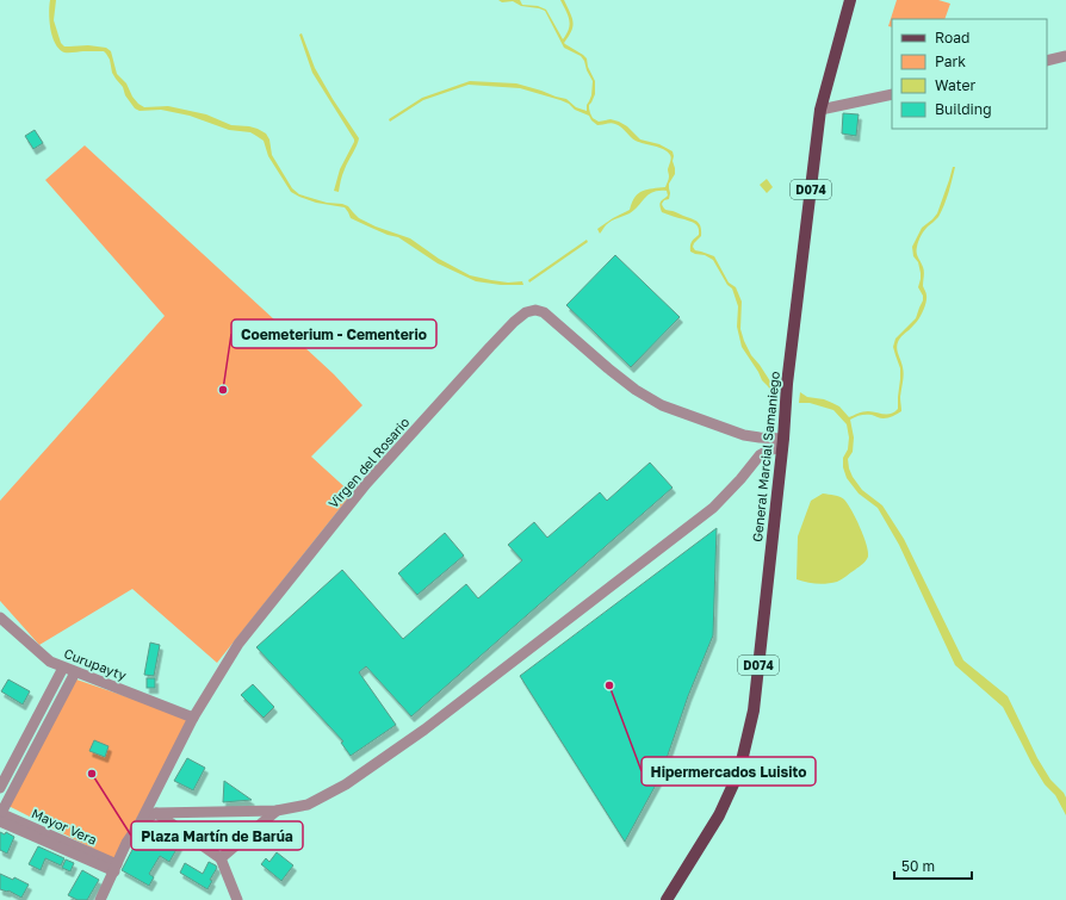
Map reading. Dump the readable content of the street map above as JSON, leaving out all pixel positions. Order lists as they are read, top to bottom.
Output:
{
  "streets": {
    "main road": ["D074", "General Marcial Samaniego"],
    "street": ["Virgen del Rosario", "Curupayty", "Mayor Vera"]
  },
  "crossings": [
    ["General Marcial Samaniego", "Virgen del Rosario"],
    ["Virgen del Rosario", "Curupayty"],
    ["Virgen del Rosario", "Mayor Vera"]
  ],
  "places": ["Coemeterium - Cementerio", "Hipermercados Luisito", "Plaza Martín de Barúa"],
  "legend": [
    "Road",
    "Park",
    "Water",
    "Building"
  ],
  "scale_bar": "50 m"
}
